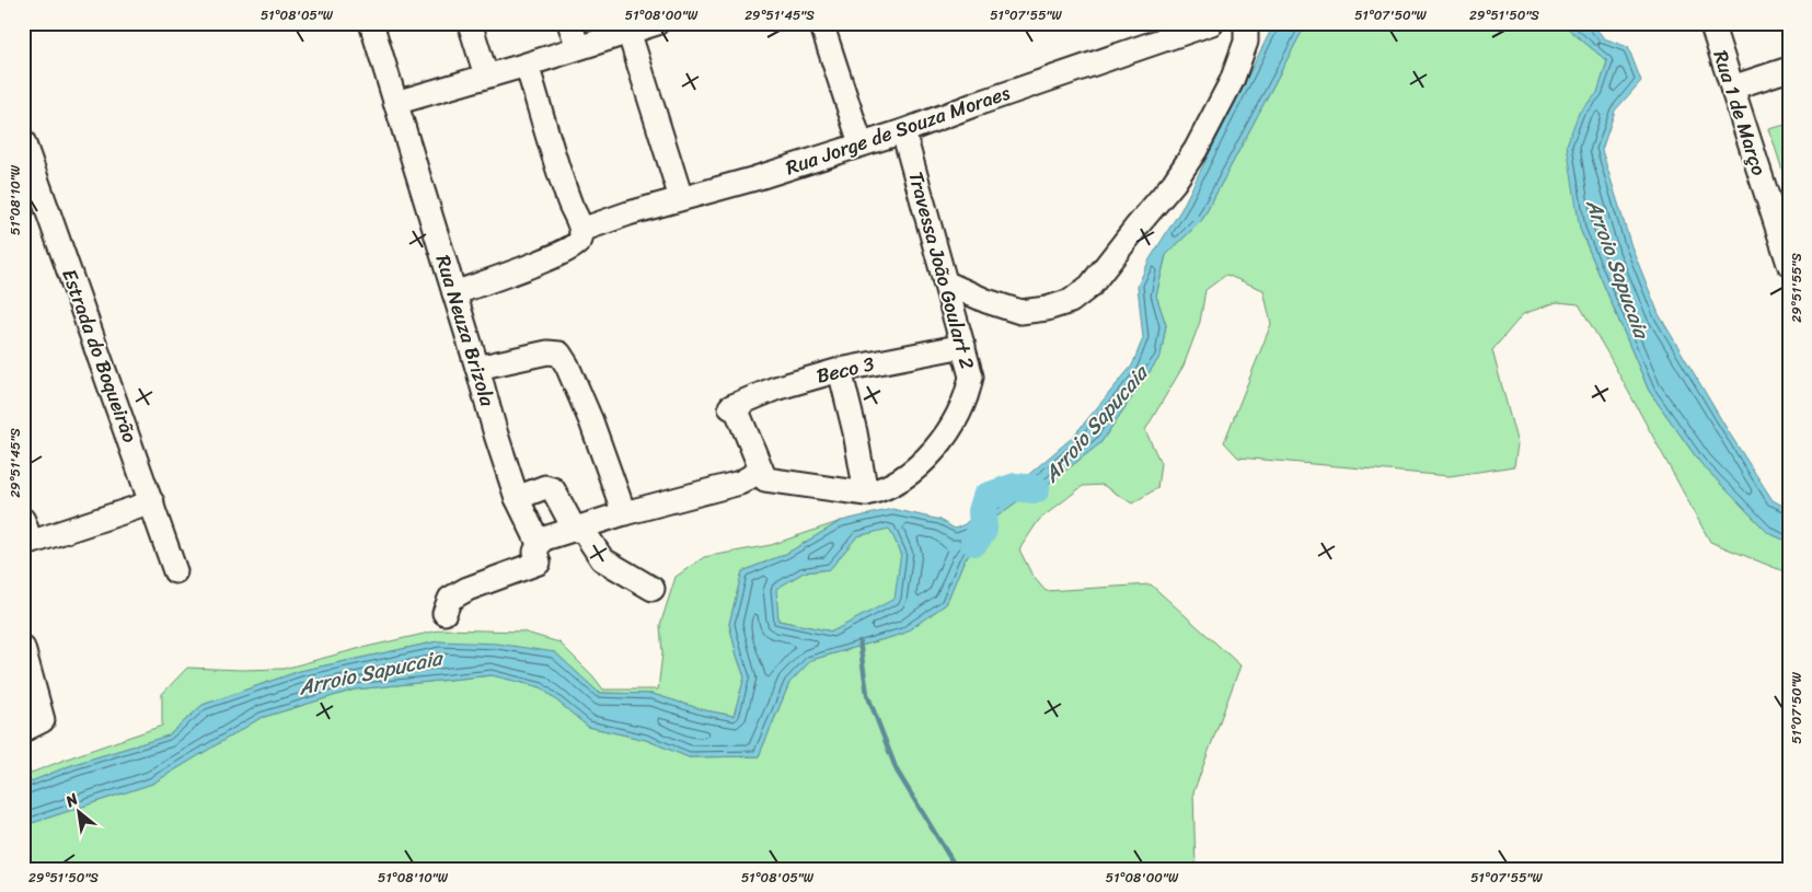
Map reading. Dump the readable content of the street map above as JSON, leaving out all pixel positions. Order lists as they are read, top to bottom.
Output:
{
  "streets": {
    "street": [
      "Rua 1 de Março",
      "Rua Jorge de Souza Moraes",
      "Travessa João Goulart 2",
      "Rua Neuza Brizola",
      "Estrada do Boqueirão",
      "Beco 3"
    ]
  },
  "crossings": [
    ["Rua Jorge de Souza Moraes", "Travessa João Goulart 2"],
    ["Travessa João Goulart 2", "Beco 3"]
  ],
  "water": ["Arroio Sapucaia"],
  "north": "top left",
  "coordinates": [
    "51°08'05\"W",
    "51°08'00\"W",
    "29°51'45\"S",
    "51°07'55\"W",
    "51°07'50\"W",
    "29°51'50\"S",
    "51°08'10\"W",
    "29°51'55\"S"
  ]
}
